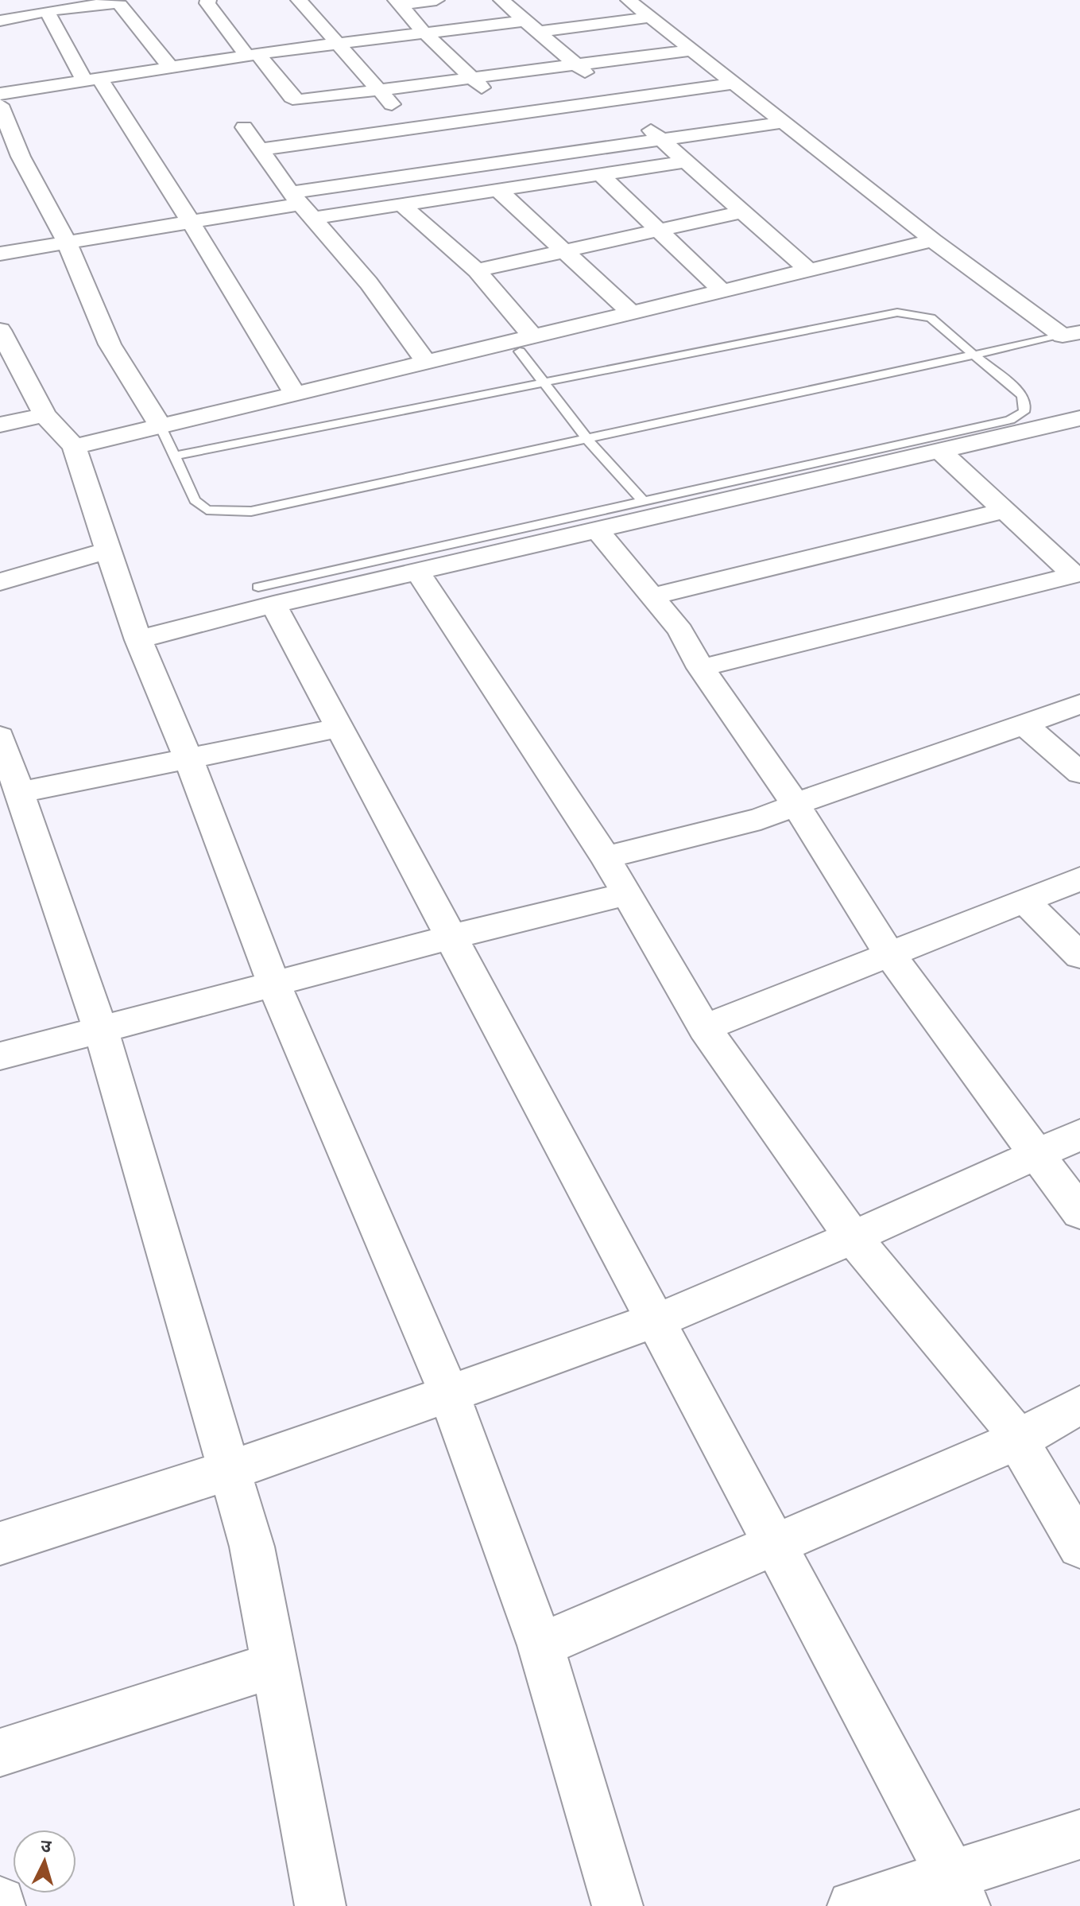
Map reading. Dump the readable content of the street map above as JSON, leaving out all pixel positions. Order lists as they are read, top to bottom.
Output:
{
  "north": "top"
}
